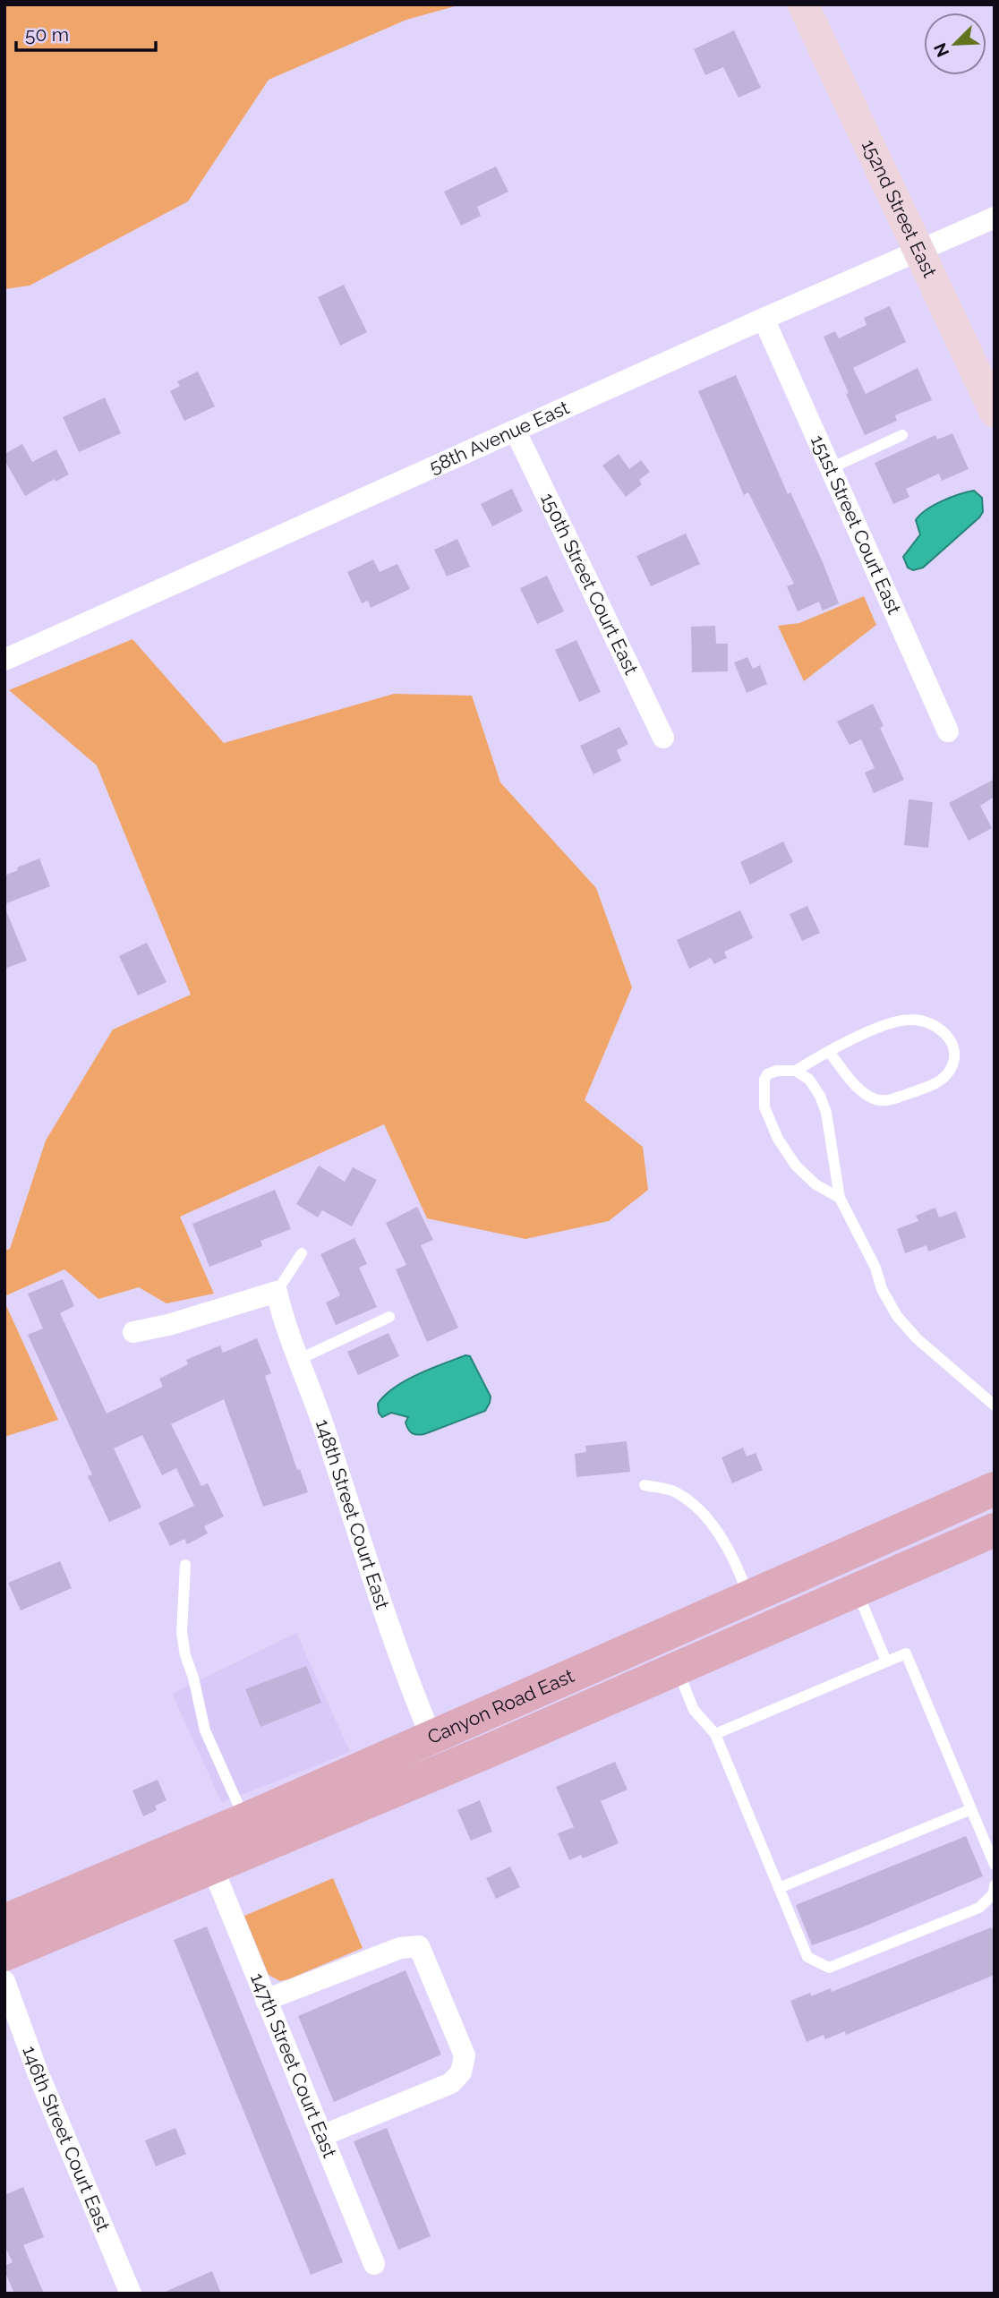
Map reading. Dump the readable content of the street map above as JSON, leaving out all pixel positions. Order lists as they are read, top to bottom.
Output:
{
  "streets": {
    "main road": ["Canyon Road East"],
    "street": [
      "152nd Street East",
      "58th Avenue East",
      "151st Street Court East",
      "150th Street Court East",
      "148th Street Court East",
      "147th Street Court East",
      "146th Street Court East"
    ]
  },
  "crossings": [
    ["152nd Street East", "58th Avenue East"],
    ["58th Avenue East", "151st Street Court East"],
    ["58th Avenue East", "150th Street Court East"],
    ["148th Street Court East", "Canyon Road East"],
    ["Canyon Road East", "147th Street Court East"]
  ],
  "scale_bar": "50 m",
  "north": "bottom left"
}
